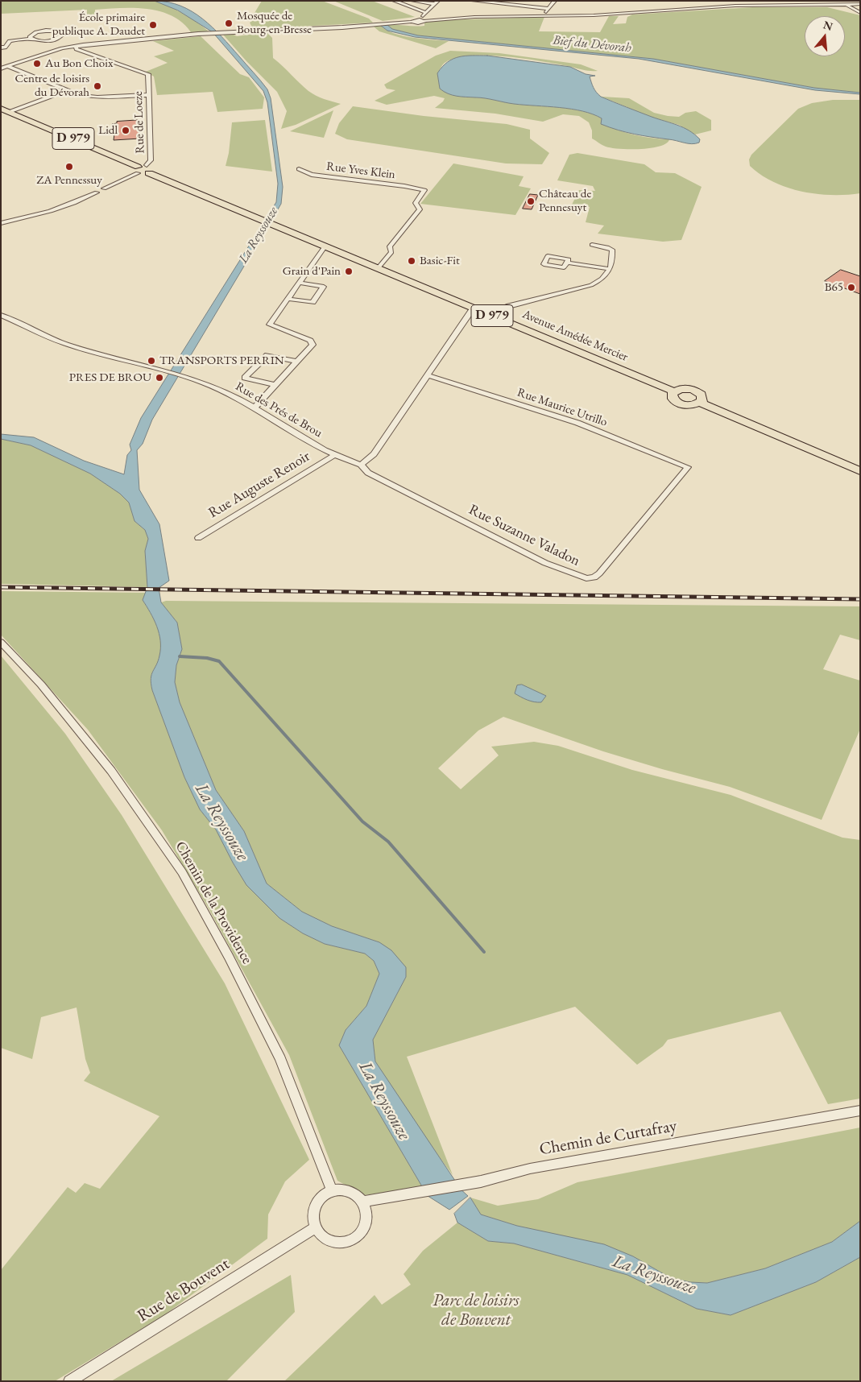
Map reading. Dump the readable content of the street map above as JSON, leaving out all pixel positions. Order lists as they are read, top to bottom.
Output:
{
  "streets": {
    "main road": ["D 979", "Avenue Amédée Mercier"],
    "street": [
      "Rue de Loeze",
      "Rue Yves Klein",
      "Rue Maurice Utrillo",
      "Rue des Prés de Brou",
      "Rue Auguste Renoir",
      "Rue Suzanne Valadon",
      "Chemin de la Providence",
      "Chemin de Curtafray",
      "Rue de Bouvent"
    ]
  },
  "crossings": [
    ["Rue Yves Klein", "Avenue Amédée Mercier"],
    ["Rue Maurice Utrillo", "Rue Suzanne Valadon"],
    ["Rue des Prés de Brou", "Rue Auguste Renoir"],
    ["Rue des Prés de Brou", "Rue Suzanne Valadon"],
    ["Chemin de la Providence", "Chemin de Curtafray"],
    ["Chemin de la Providence", "Rue de Bouvent"],
    ["Chemin de Curtafray", "Rue de Bouvent"]
  ],
  "water": ["Bief du Dévorah", "La Reyssouze"],
  "parks": ["Parc de loisirs de Bouvent"],
  "places": [
    "Mosquée de Bourg-en-Bresse",
    "École primaire publique A. Daudet",
    "Au Bon Choix",
    "Centre de loisirs du Dévorah",
    "Lidl",
    "ZA Pennessuy",
    "Château de Pennesuyt",
    "Basic-Fit",
    "Grain d'Pain",
    "B65",
    "TRANSPORTS PERRIN",
    "PRES DE BROU"
  ],
  "north": "top"
}
